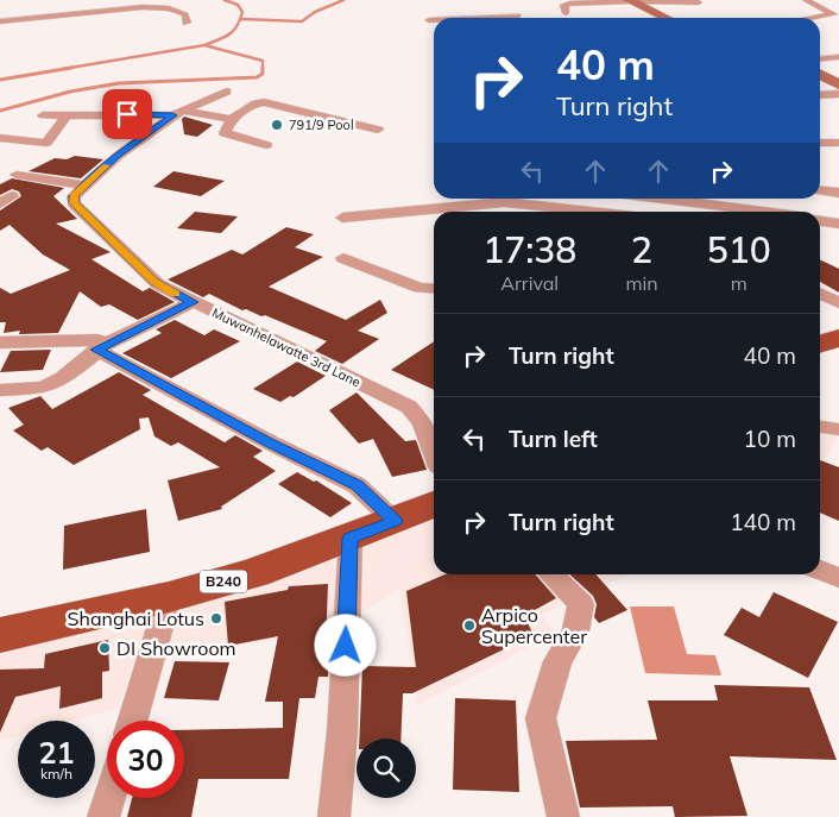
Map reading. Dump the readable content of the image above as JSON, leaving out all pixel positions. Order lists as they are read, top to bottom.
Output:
{
  "streets": {
    "main road": ["B240"],
    "street": ["Muwanhelawatte 3rd Lane"]
  },
  "places": [
    "791/9 Pool",
    "Shanghai Lotus",
    "Arpico Supercenter",
    "DI Showroom"
  ],
  "page": {
    "turn": ["40 m", "Turn right"],
    "eta": [
      "17:38",
      "Arrival",
      "2",
      "min",
      "510",
      "m"
    ],
    "list": [
      {
        "name": "Turn right",
        "value": "40 m"
      },
      {
        "name": "Turn left",
        "value": "10 m"
      },
      {
        "name": "Turn right",
        "value": "140 m"
      }
    ],
    "speed": "21 km/h",
    "limit": "30"
  }
}
